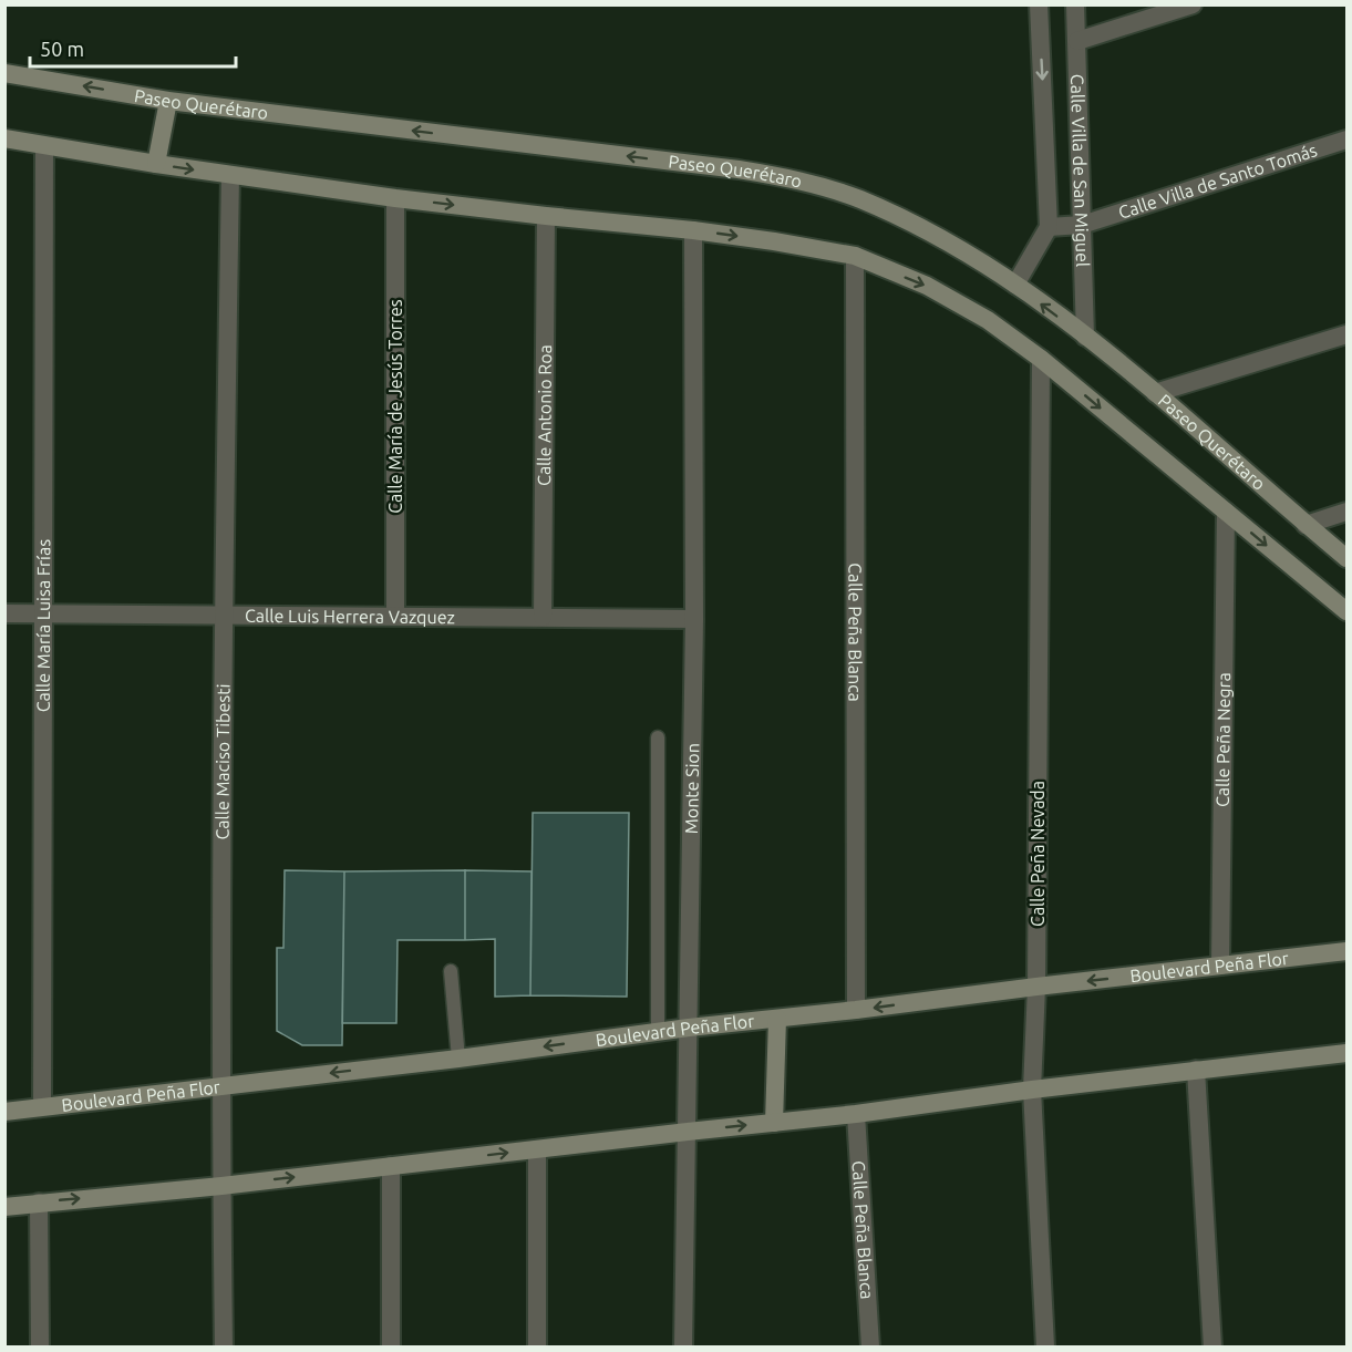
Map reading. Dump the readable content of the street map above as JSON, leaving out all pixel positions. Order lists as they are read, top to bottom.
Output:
{
  "streets": {
    "main road": ["Paseo Querétaro", "Boulevard Peña Flor"],
    "street": [
      "Calle Villa de San Miguel",
      "Calle Villa de Santo Tomás",
      "Calle María de Jesús Torres",
      "Calle Antonio Roa",
      "Calle Luis Herrera Vazquez",
      "Calle María Luisa Frías",
      "Calle Peña Blanca",
      "Calle Peña Negra",
      "Calle Maciso Tibesti",
      "Monte Sion",
      "Calle Peña Nevada"
    ]
  },
  "crossings": [
    ["Paseo Querétaro", "Calle Villa de San Miguel"],
    ["Calle Villa de San Miguel", "Calle Villa de Santo Tomás"],
    ["Calle María de Jesús Torres", "Calle Luis Herrera Vazquez"],
    ["Calle Antonio Roa", "Calle Luis Herrera Vazquez"],
    ["Calle Luis Herrera Vazquez", "Calle María Luisa Frías"],
    ["Calle Luis Herrera Vazquez", "Calle Maciso Tibesti"],
    ["Calle Luis Herrera Vazquez", "Monte Sion"],
    ["Calle María Luisa Frías", "Boulevard Peña Flor"],
    ["Calle Peña Blanca", "Boulevard Peña Flor"],
    ["Calle Peña Negra", "Boulevard Peña Flor"],
    ["Calle Maciso Tibesti", "Boulevard Peña Flor"],
    ["Monte Sion", "Boulevard Peña Flor"],
    ["Calle Peña Nevada", "Boulevard Peña Flor"]
  ],
  "scale_bar": "50 m"
}
